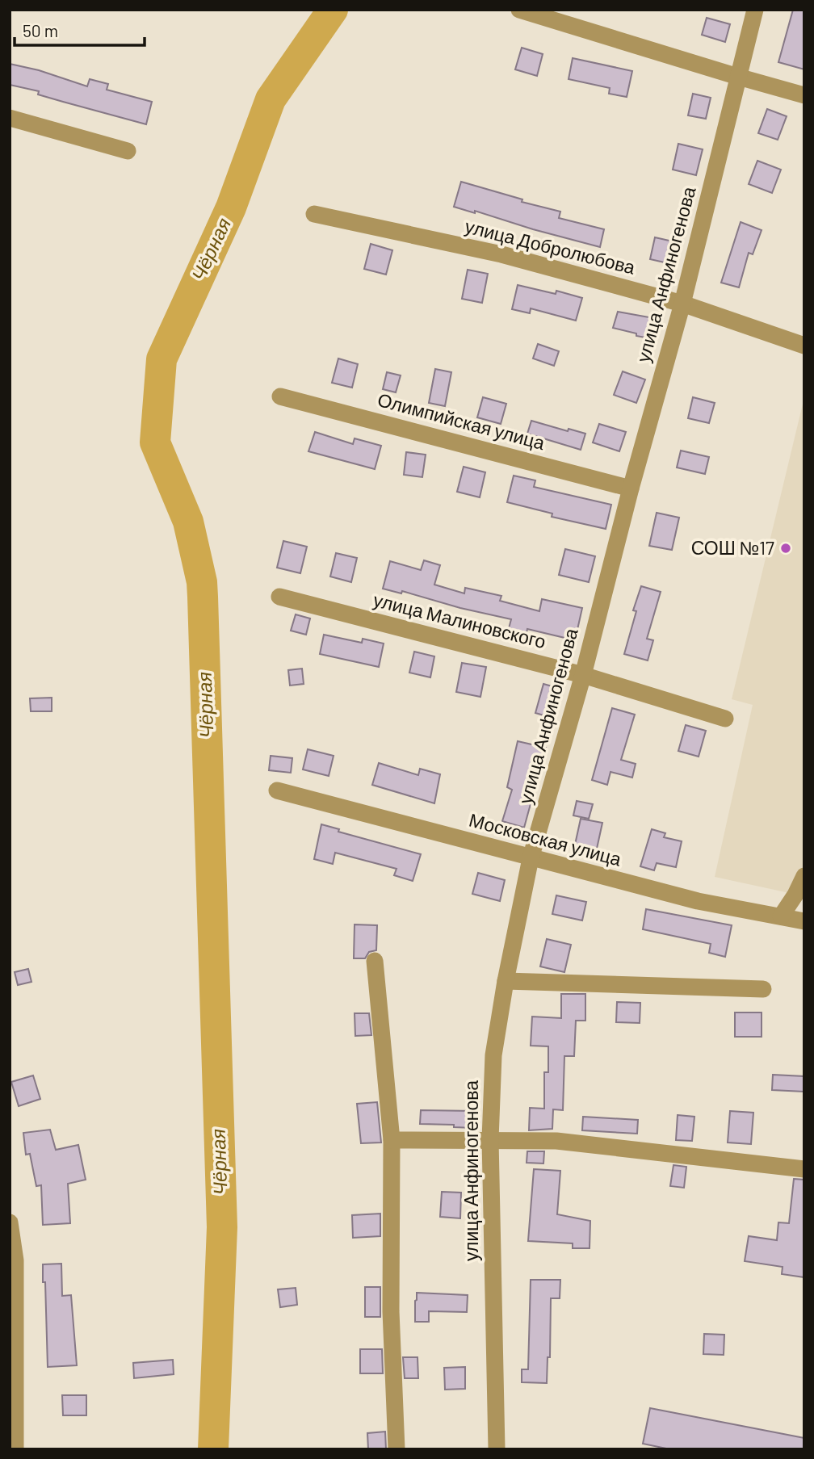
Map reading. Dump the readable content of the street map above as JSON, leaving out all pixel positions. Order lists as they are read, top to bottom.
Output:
{
  "streets": {
    "street": [
      "улица Добролюбова",
      "улица Анфиногенова",
      "Олимпийская улица",
      "улица Малиновского",
      "Московская улица"
    ]
  },
  "crossings": [
    ["улица Добролюбова", "улица Анфиногенова"],
    ["улица Анфиногенова", "Олимпийская улица"],
    ["улица Анфиногенова", "улица Малиновского"],
    ["улица Анфиногенова", "Московская улица"]
  ],
  "water": ["Чёрная"],
  "places": ["СОШ №17"],
  "scale_bar": "50 m"
}
